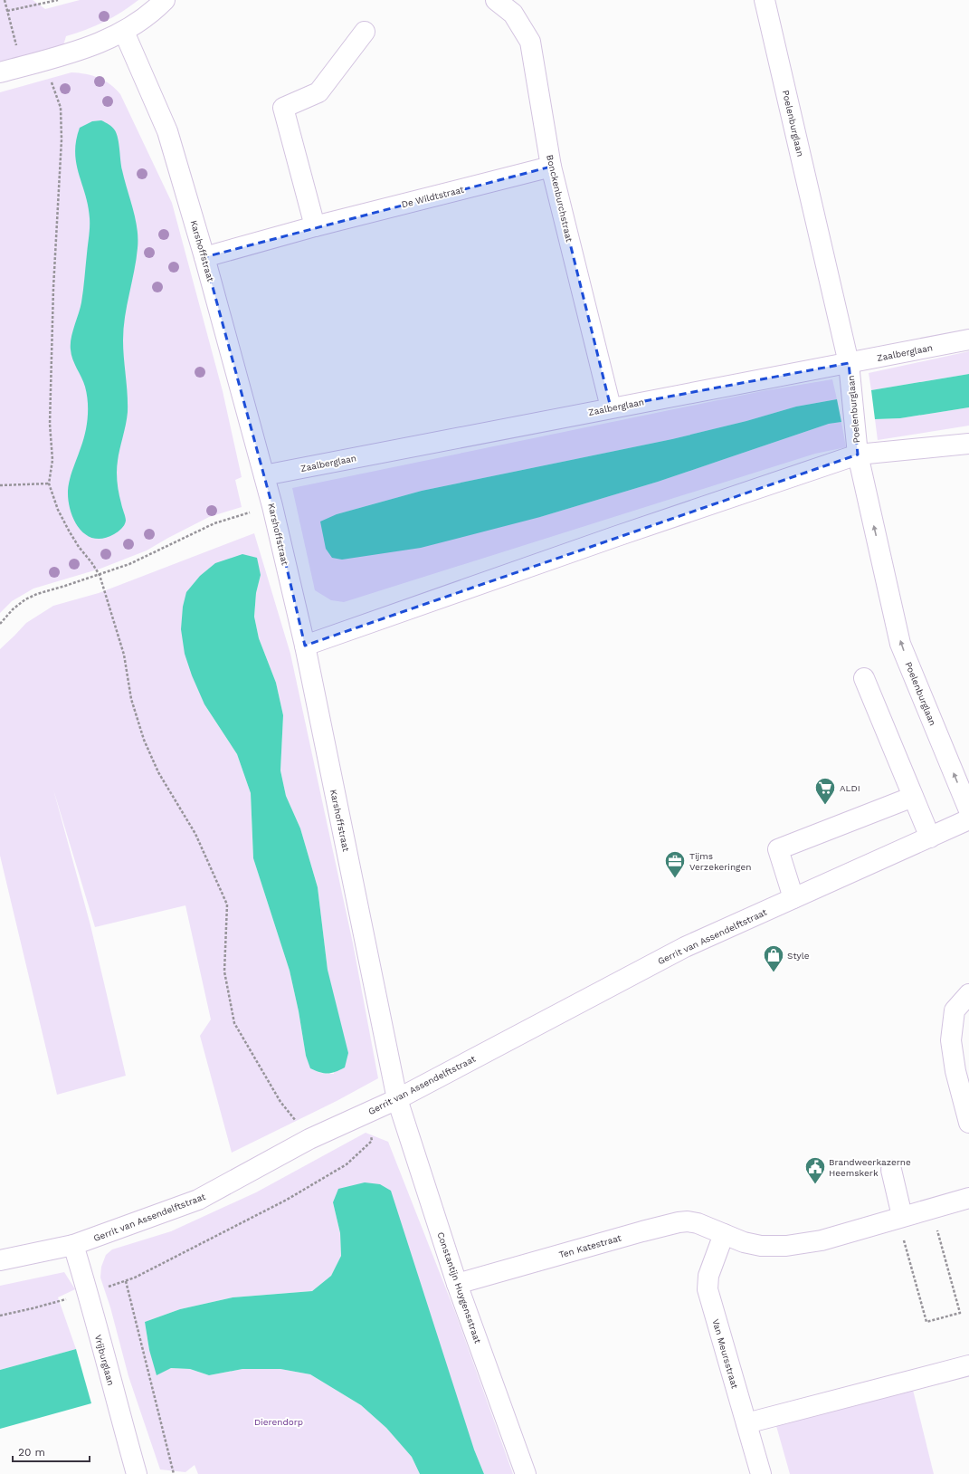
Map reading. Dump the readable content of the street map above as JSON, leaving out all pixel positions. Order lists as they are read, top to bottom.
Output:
{
  "streets": {
    "street": [
      "Poelenburglaan",
      "De Wildtstraat",
      "Bonckenburchstraat",
      "Karshoffstraat",
      "Zaalberglaan",
      "Gerrit van Assendelftstraat",
      "Ten Katestraat",
      "Constantijn Huygensstraat",
      "Van Meursstraat",
      "Vrijburglaan"
    ]
  },
  "crossings": [
    ["Poelenburglaan", "Zaalberglaan"],
    ["De Wildtstraat", "Bonckenburchstraat"],
    ["De Wildtstraat", "Karshoffstraat"],
    ["Bonckenburchstraat", "Zaalberglaan"],
    ["Karshoffstraat", "Zaalberglaan"],
    ["Karshoffstraat", "Gerrit van Assendelftstraat"],
    ["Karshoffstraat", "Constantijn Huygensstraat"],
    ["Gerrit van Assendelftstraat", "Constantijn Huygensstraat"],
    ["Gerrit van Assendelftstraat", "Vrijburglaan"],
    ["Ten Katestraat", "Constantijn Huygensstraat"],
    ["Ten Katestraat", "Van Meursstraat"]
  ],
  "parks": ["Dierendorp"],
  "places": {
    "supermarket": ["ALDI"],
    "office": ["Tijms Verzekeringen"],
    "shop": ["Style"],
    "public building": ["Brandweerkazerne Heemskerk"]
  },
  "scale_bar": "20 m"
}
